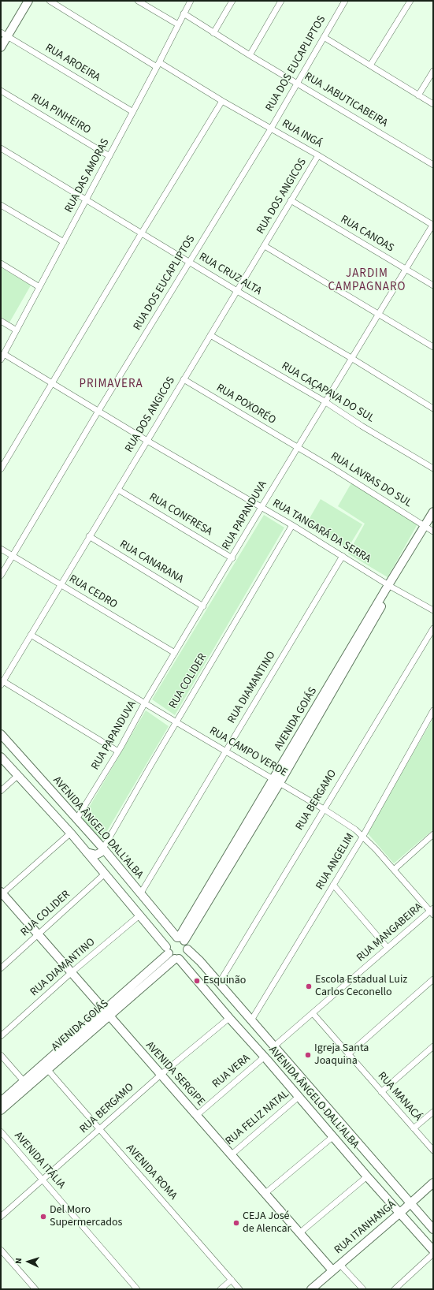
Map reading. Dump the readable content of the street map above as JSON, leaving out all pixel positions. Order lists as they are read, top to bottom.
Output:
{
  "streets": {
    "main road": [
      "AVENIDA GOIÁS",
      "AVENIDA ÂNGELO DALL'ALBA",
      "AVENIDA SERGIPE",
      "RUA ITANHANGÁ"
    ],
    "street": [
      "RUA AROEIRA",
      "RUA DOS EUCAPLIPTOS",
      "RUA JABUTICABEIRA",
      "RUA PINHEIRO",
      "RUA INGÁ",
      "RUA DAS AMORAS",
      "RUA DOS ANGICOS",
      "RUA CANOAS",
      "RUA CRUZ ALTA",
      "RUA CAÇAPAVA DO SUL",
      "RUA POXORÉO",
      "RUA LAVRAS DO SUL",
      "RUA CONFRESA",
      "RUA PAPANDUVA",
      "RUA TANGARÁ DA SERRA",
      "RUA CANARANA",
      "RUA CEDRO",
      "RUA COLIDER",
      "RUA DIAMANTINO",
      "RUA CAMPO VERDE",
      "RUA BERGAMO",
      "RUA ANGELIM",
      "RUA MANGABEIRA",
      "RUA VERA",
      "RUA MANACÁ",
      "RUA FELIZ NATAL",
      "AVENIDA ITÁLIA",
      "AVENIDA ROMA"
    ]
  },
  "crossings": [
    ["RUA AROEIRA", "RUA DAS AMORAS"],
    ["RUA DOS EUCAPLIPTOS", "RUA JABUTICABEIRA"],
    ["RUA DOS EUCAPLIPTOS", "RUA INGÁ"],
    ["RUA DOS EUCAPLIPTOS", "RUA CRUZ ALTA"],
    ["RUA DOS EUCAPLIPTOS", "RUA TANGARÁ DA SERRA"],
    ["RUA DOS EUCAPLIPTOS", "RUA CEDRO"],
    ["RUA JABUTICABEIRA", "RUA DAS AMORAS"],
    ["RUA PINHEIRO", "RUA DAS AMORAS"],
    ["RUA INGÁ", "RUA DAS AMORAS"],
    ["RUA INGÁ", "RUA DOS ANGICOS"],
    ["RUA INGÁ", "RUA PAPANDUVA"],
    ["RUA DAS AMORAS", "RUA CRUZ ALTA"],
    ["RUA DAS AMORAS", "RUA TANGARÁ DA SERRA"],
    ["RUA DOS ANGICOS", "RUA CANOAS"],
    ["RUA DOS ANGICOS", "RUA CRUZ ALTA"],
    ["RUA DOS ANGICOS", "RUA CAÇAPAVA DO SUL"],
    ["RUA DOS ANGICOS", "RUA POXORÉO"],
    ["RUA DOS ANGICOS", "RUA CONFRESA"],
    ["RUA DOS ANGICOS", "RUA TANGARÁ DA SERRA"],
    ["RUA DOS ANGICOS", "RUA CANARANA"],
    ["RUA DOS ANGICOS", "RUA CEDRO"],
    ["RUA DOS ANGICOS", "RUA CAMPO VERDE"],
    ["RUA CANOAS", "RUA PAPANDUVA"],
    ["RUA CRUZ ALTA", "RUA PAPANDUVA"],
    ["RUA CAÇAPAVA DO SUL", "RUA PAPANDUVA"],
    ["RUA POXORÉO", "RUA LAVRAS DO SUL"],
    ["RUA POXORÉO", "RUA PAPANDUVA"],
    ["RUA LAVRAS DO SUL", "RUA PAPANDUVA"],
    ["RUA LAVRAS DO SUL", "AVENIDA GOIÁS"],
    ["RUA CONFRESA", "RUA PAPANDUVA"],
    ["RUA PAPANDUVA", "RUA TANGARÁ DA SERRA"],
    ["RUA PAPANDUVA", "RUA CANARANA"],
    ["RUA PAPANDUVA", "RUA CEDRO"],
    ["RUA PAPANDUVA", "RUA CAMPO VERDE"],
    ["RUA PAPANDUVA", "AVENIDA ÂNGELO DALL'ALBA"],
    ["RUA TANGARÁ DA SERRA", "RUA COLIDER"],
    ["RUA TANGARÁ DA SERRA", "RUA DIAMANTINO"],
    ["RUA TANGARÁ DA SERRA", "AVENIDA GOIÁS"],
    ["RUA COLIDER", "RUA CAMPO VERDE"],
    ["RUA COLIDER", "AVENIDA ÂNGELO DALL'ALBA"],
    ["RUA COLIDER", "AVENIDA SERGIPE"],
    ["RUA DIAMANTINO", "RUA CAMPO VERDE"],
    ["RUA DIAMANTINO", "AVENIDA ÂNGELO DALL'ALBA"],
    ["RUA DIAMANTINO", "AVENIDA SERGIPE"],
    ["AVENIDA GOIÁS", "RUA CAMPO VERDE"],
    ["AVENIDA GOIÁS", "AVENIDA ÂNGELO DALL'ALBA"],
    ["AVENIDA GOIÁS", "AVENIDA SERGIPE"],
    ["AVENIDA GOIÁS", "AVENIDA ROMA"],
    ["RUA CAMPO VERDE", "RUA BERGAMO"],
    ["RUA CAMPO VERDE", "RUA ANGELIM"],
    ["RUA CAMPO VERDE", "RUA MANGABEIRA"],
    ["RUA BERGAMO", "AVENIDA ÂNGELO DALL'ALBA"],
    ["RUA BERGAMO", "AVENIDA SERGIPE"],
    ["RUA BERGAMO", "AVENIDA ITÁLIA"],
    ["RUA BERGAMO", "AVENIDA ROMA"],
    ["AVENIDA ÂNGELO DALL'ALBA", "RUA ANGELIM"],
    ["AVENIDA ÂNGELO DALL'ALBA", "RUA MANGABEIRA"],
    ["AVENIDA ÂNGELO DALL'ALBA", "RUA VERA"],
    ["AVENIDA ÂNGELO DALL'ALBA", "RUA FELIZ NATAL"],
    ["AVENIDA ÂNGELO DALL'ALBA", "RUA ITANHANGÁ"],
    ["RUA MANGABEIRA", "RUA MANACÁ"],
    ["RUA VERA", "AVENIDA SERGIPE"],
    ["AVENIDA SERGIPE", "RUA FELIZ NATAL"],
    ["AVENIDA SERGIPE", "RUA ITANHANGÁ"]
  ],
  "districts": ["JARDIM CAMPAGNARO", "PRIMAVERA"],
  "places": [
    "Esquinão",
    "Escola Estadual Luiz Carlos Ceconello",
    "Igreja Santa Joaquina",
    "Del Moro Supermercados",
    "CEJA José de Alencar"
  ],
  "north": "left"
}
